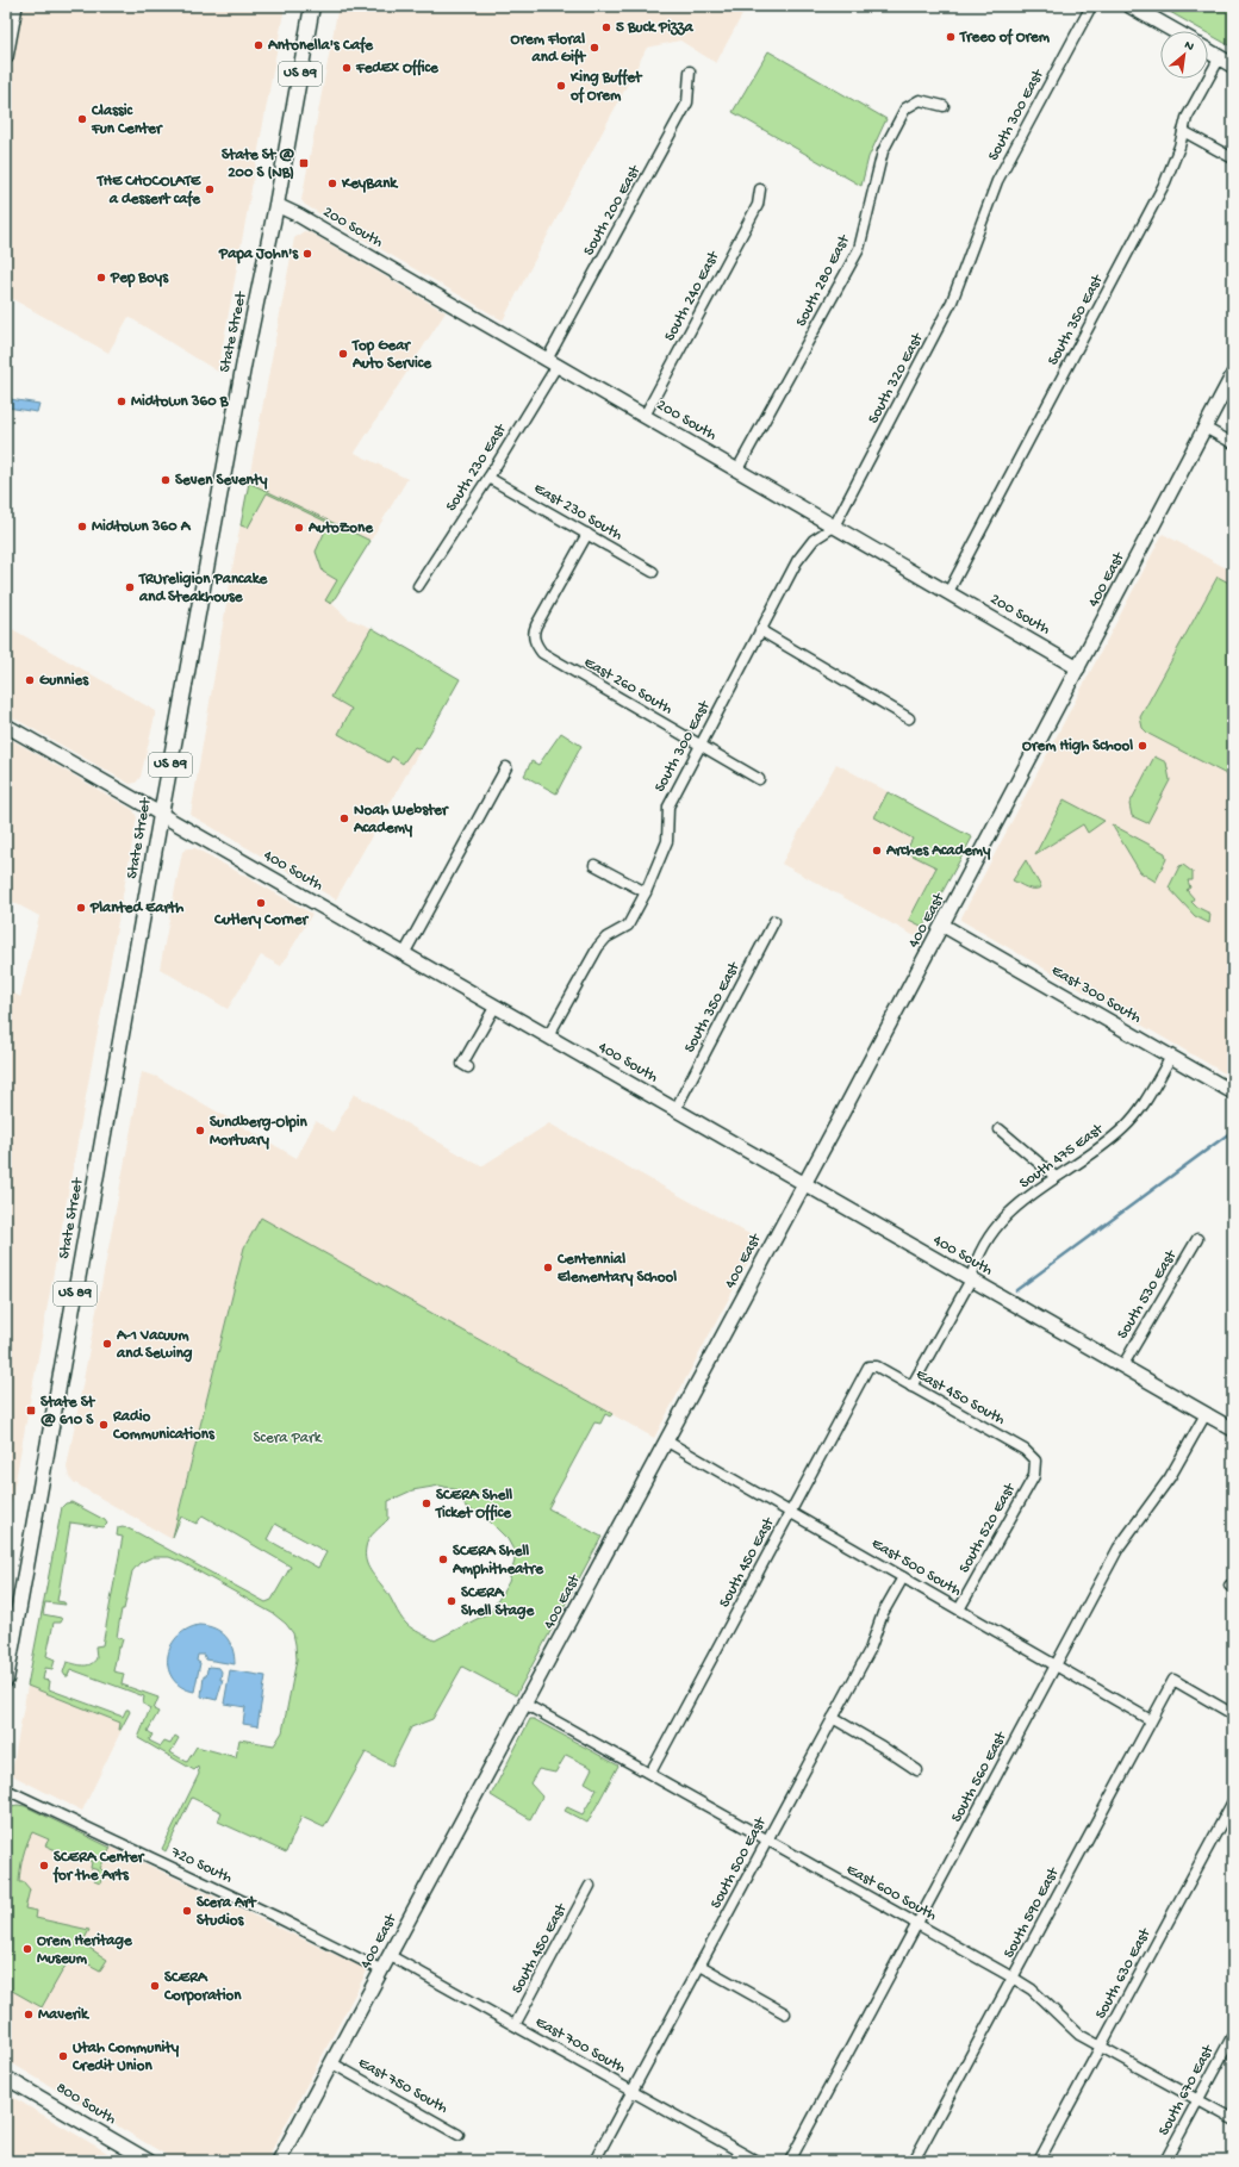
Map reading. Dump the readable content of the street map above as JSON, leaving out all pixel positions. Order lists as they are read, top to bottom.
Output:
{
  "streets": {
    "main road": ["US 89", "State Street"],
    "street": [
      "South 300 East",
      "South 200 East",
      "200 South",
      "South 280 East",
      "South 240 East",
      "South 350 East",
      "South 320 East",
      "South 230 East",
      "East 230 South",
      "400 East",
      "East 260 South",
      "400 South",
      "East 300 South",
      "South 475 East",
      "South 530 East",
      "East 450 South",
      "South 520 East",
      "South 450 East",
      "East 500 South",
      "South 560 East",
      "South 500 East",
      "720 South",
      "East 600 South",
      "South 590 East",
      "South 630 East",
      "East 700 South",
      "East 750 South",
      "South 670 East",
      "800 South"
    ]
  },
  "crossings": [
    ["South 300 East", "200 South"],
    ["South 300 East", "South 320 East"],
    ["South 300 East", "East 260 South"],
    ["South 300 East", "400 South"],
    ["South 200 East", "200 South"],
    ["South 200 East", "South 230 East"],
    ["200 South", "South 280 East"],
    ["200 South", "South 240 East"],
    ["200 South", "South 350 East"],
    ["200 South", "State Street"],
    ["200 South", "South 320 East"],
    ["200 South", "South 230 East"],
    ["200 South", "400 East"],
    ["South 350 East", "400 South"],
    ["State Street", "400 South"],
    ["South 230 East", "East 230 South"],
    ["East 230 South", "East 260 South"],
    ["400 East", "400 South"],
    ["400 East", "East 300 South"],
    ["400 East", "East 500 South"],
    ["400 East", "720 South"],
    ["400 East", "East 600 South"],
    ["400 East", "East 700 South"],
    ["400 East", "East 750 South"],
    ["400 South", "South 475 East"],
    ["400 South", "South 530 East"],
    ["400 South", "South 560 East"],
    ["East 300 South", "South 475 East"],
    ["South 475 East", "East 450 South"],
    ["East 450 South", "South 520 East"],
    ["East 450 South", "South 450 East"],
    ["South 520 East", "East 500 South"],
    ["South 450 East", "East 500 South"],
    ["South 450 East", "East 600 South"],
    ["South 450 East", "East 700 South"],
    ["East 500 South", "South 560 East"],
    ["East 500 South", "South 500 East"],
    ["East 500 South", "South 590 East"],
    ["South 560 East", "East 600 South"],
    ["South 500 East", "East 600 South"],
    ["South 500 East", "East 700 South"],
    ["East 600 South", "South 590 East"],
    ["East 600 South", "South 630 East"],
    ["East 600 South", "South 670 East"]
  ],
  "parks": ["Scera Park"],
  "places": {
    "other": [
      "5 Buck Pizza",
      "Treeo of Orem",
      "Antonella's Cafe",
      "Orem Floral and Gift",
      "FedEx Office",
      "King Buffet of Orem",
      "Classic Fun Center",
      "KeyBank",
      "THE CHOCOLATE a dessert cafe",
      "Papa John's",
      "Pep Boys",
      "Top Gear Auto Service",
      "Midtown 360 B",
      "Seven Seventy",
      "Midtown 360 A",
      "AutoZone",
      "TRUreligion Pancake and Steakhouse",
      "Gunnies",
      "Orem High School",
      "Noah Webster Academy",
      "Arches Academy",
      "Cutlery Corner",
      "Planted Earth",
      "Sundberg-Olpin Mortuary",
      "Centennial Elementary School",
      "A-1 Vacuum and Sewing",
      "Radio Communications",
      "SCERA Shell Ticket Office",
      "SCERA Shell Amphitheatre",
      "SCERA Shell Stage",
      "SCERA Center for the Arts",
      "Scera Art Studios",
      "Orem Heritage Museum",
      "SCERA Corporation",
      "Maverik",
      "Utah Community Credit Union"
    ],
    "transit": ["State St @ 200 S (NB)", "State St @ 610 S"]
  },
  "north": "top right"
}
